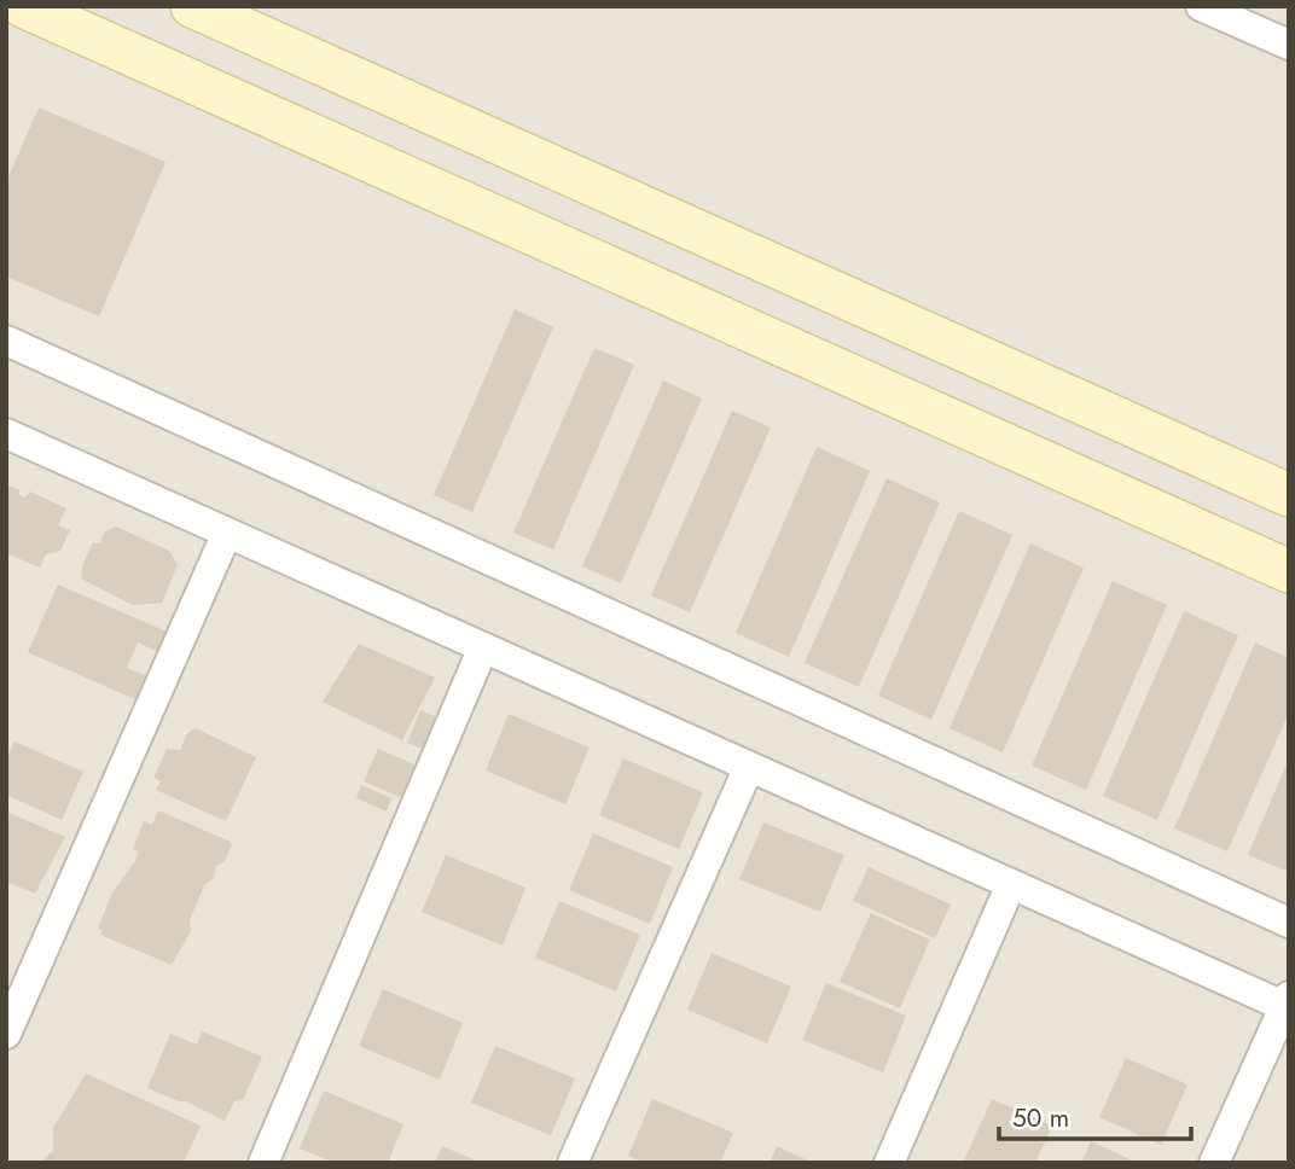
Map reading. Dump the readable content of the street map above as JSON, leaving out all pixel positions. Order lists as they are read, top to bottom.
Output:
{
  "scale_bar": "50 m"
}
